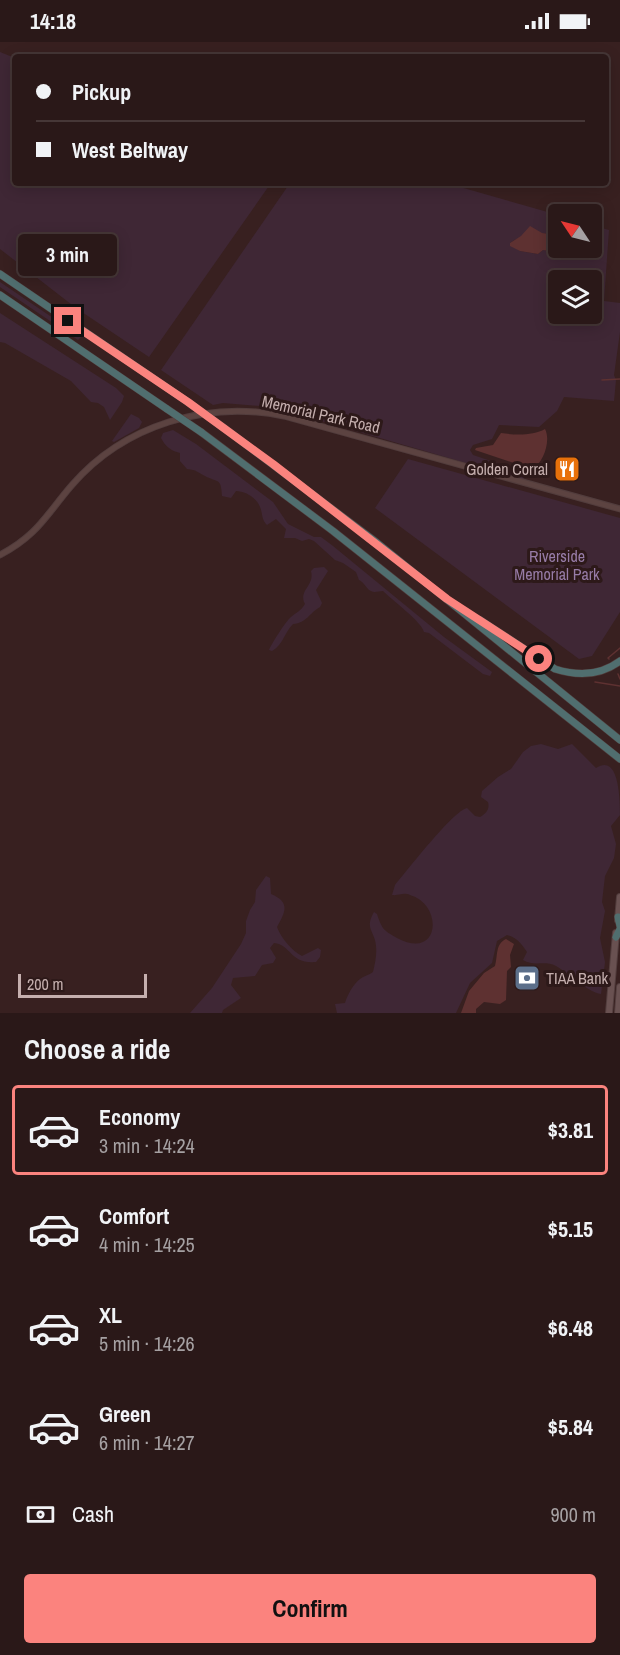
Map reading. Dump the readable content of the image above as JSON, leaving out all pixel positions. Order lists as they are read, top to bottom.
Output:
{
  "streets": {
    "street": ["Memorial Park Road"]
  },
  "parks": ["Riverside Memorial Park"],
  "places": {
    "restaurant": ["Golden Corral"],
    "bank": ["TIAA Bank"]
  },
  "scale_bar": "200 m",
  "north": "top left",
  "page": {
    "status": "14:18",
    "banner": ["Pickup", "West Beltway"],
    "bubble": "3 min",
    "scale": "200 m",
    "heading": "Choose a ride",
    "list": [
      {
        "name": "Economy",
        "note": "3 min · 14:24",
        "value": "$3.81"
      },
      {
        "name": "Comfort",
        "note": "4 min · 14:25",
        "value": "$5.15"
      },
      {
        "name": "XL",
        "note": "5 min · 14:26",
        "value": "$6.48"
      },
      {
        "name": "Green",
        "note": "6 min · 14:27",
        "value": "$5.84"
      }
    ],
    "pay": ["Cash", "900 m"],
    "buttons": "Confirm"
  }
}
